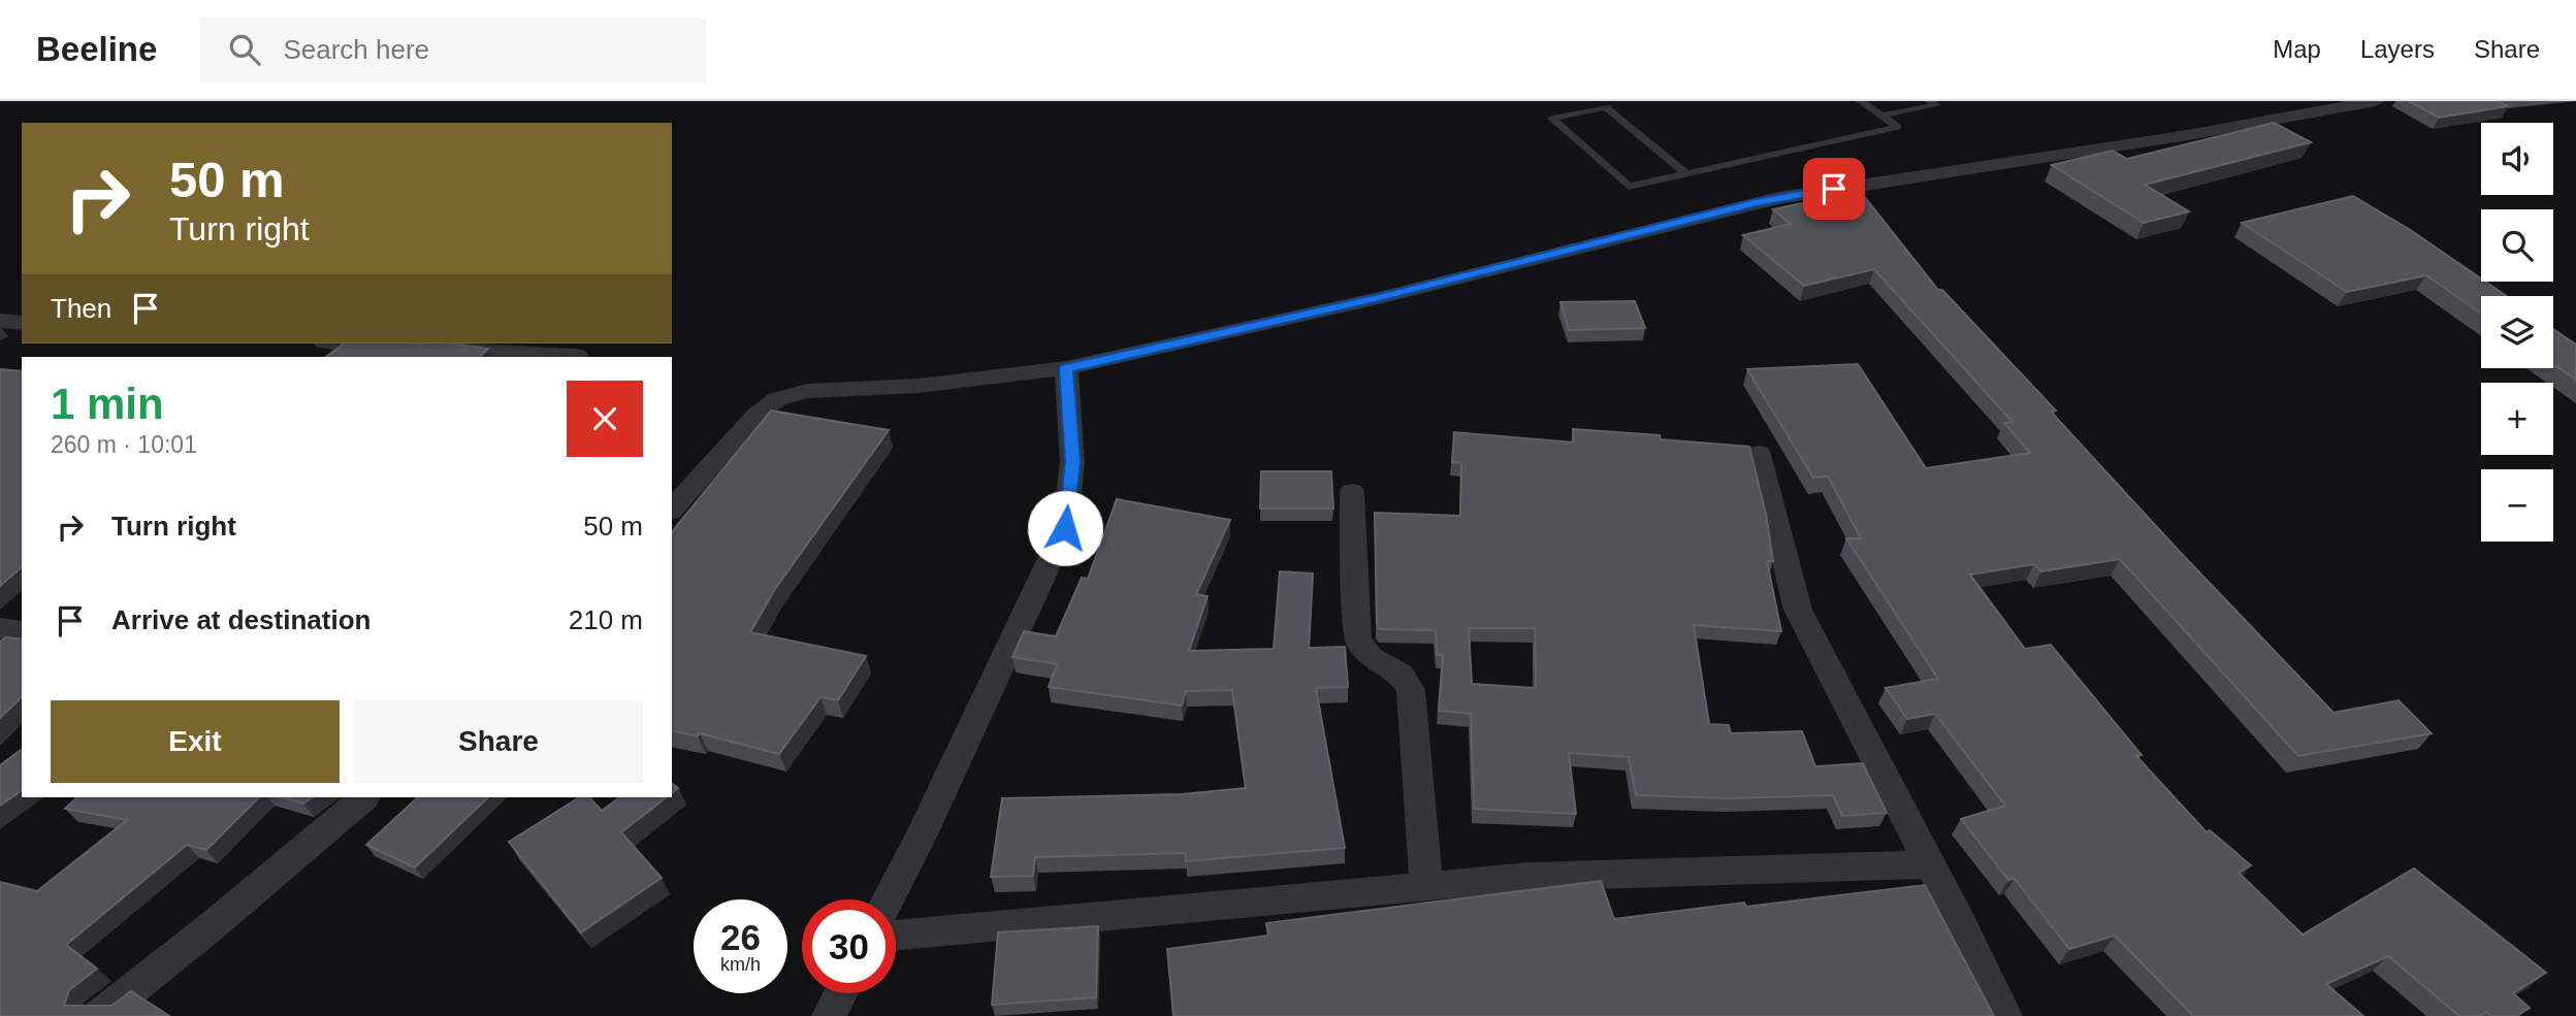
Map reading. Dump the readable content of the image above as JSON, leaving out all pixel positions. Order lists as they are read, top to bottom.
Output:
{
  "page": {
    "header": "Beeline",
    "search": "Search here",
    "nav": ["Map", "Layers", "Share"],
    "map_buttons": ["+", "−"],
    "turn": ["50 m", "Turn right"],
    "then": "Then",
    "heading": ["1 min", "260 m · 10:01"],
    "list": [
      {
        "name": "Turn right",
        "value": "50 m"
      },
      {
        "name": "Arrive at destination",
        "value": "210 m"
      }
    ],
    "buttons": ["Exit", "Share"],
    "speed": "26 km/h",
    "limit": "30"
  }
}
